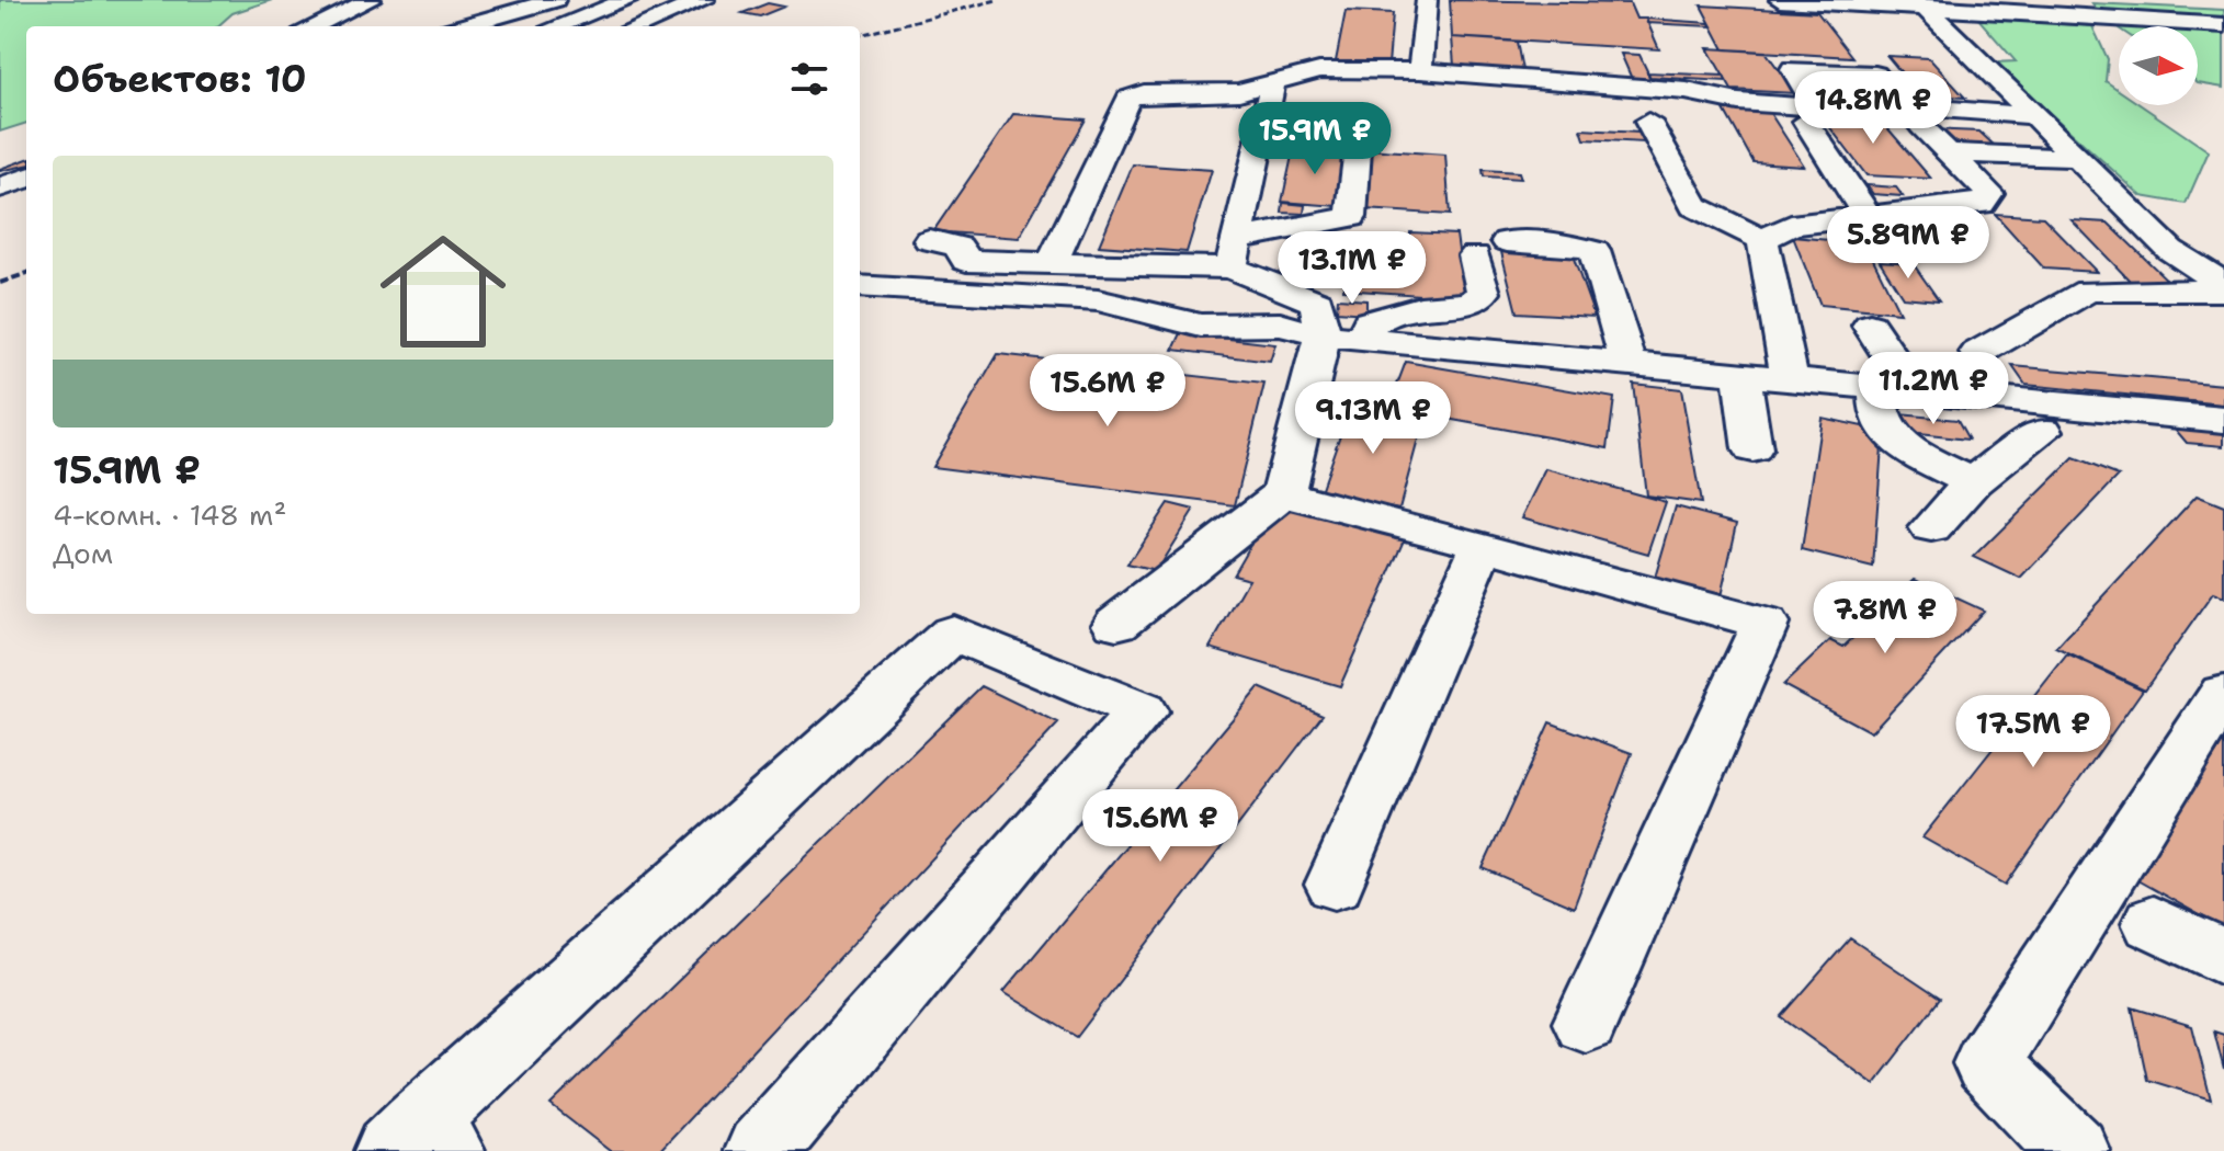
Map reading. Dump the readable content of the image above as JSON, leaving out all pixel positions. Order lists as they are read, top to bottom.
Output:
{
  "north": "right",
  "page": {
    "heading": "Объектов: 10",
    "price": [
      "14.8M ₽",
      "15.9M ₽",
      "5.89M ₽",
      "13.1M ₽",
      "11.2M ₽",
      "15.6M ₽",
      "9.13M ₽",
      "7.8M ₽",
      "17.5M ₽",
      "15.6M ₽"
    ],
    "list": [
      {
        "name": "15.9M ₽",
        "note": "4-комн. · 148 m² · Дом"
      }
    ]
  }
}
